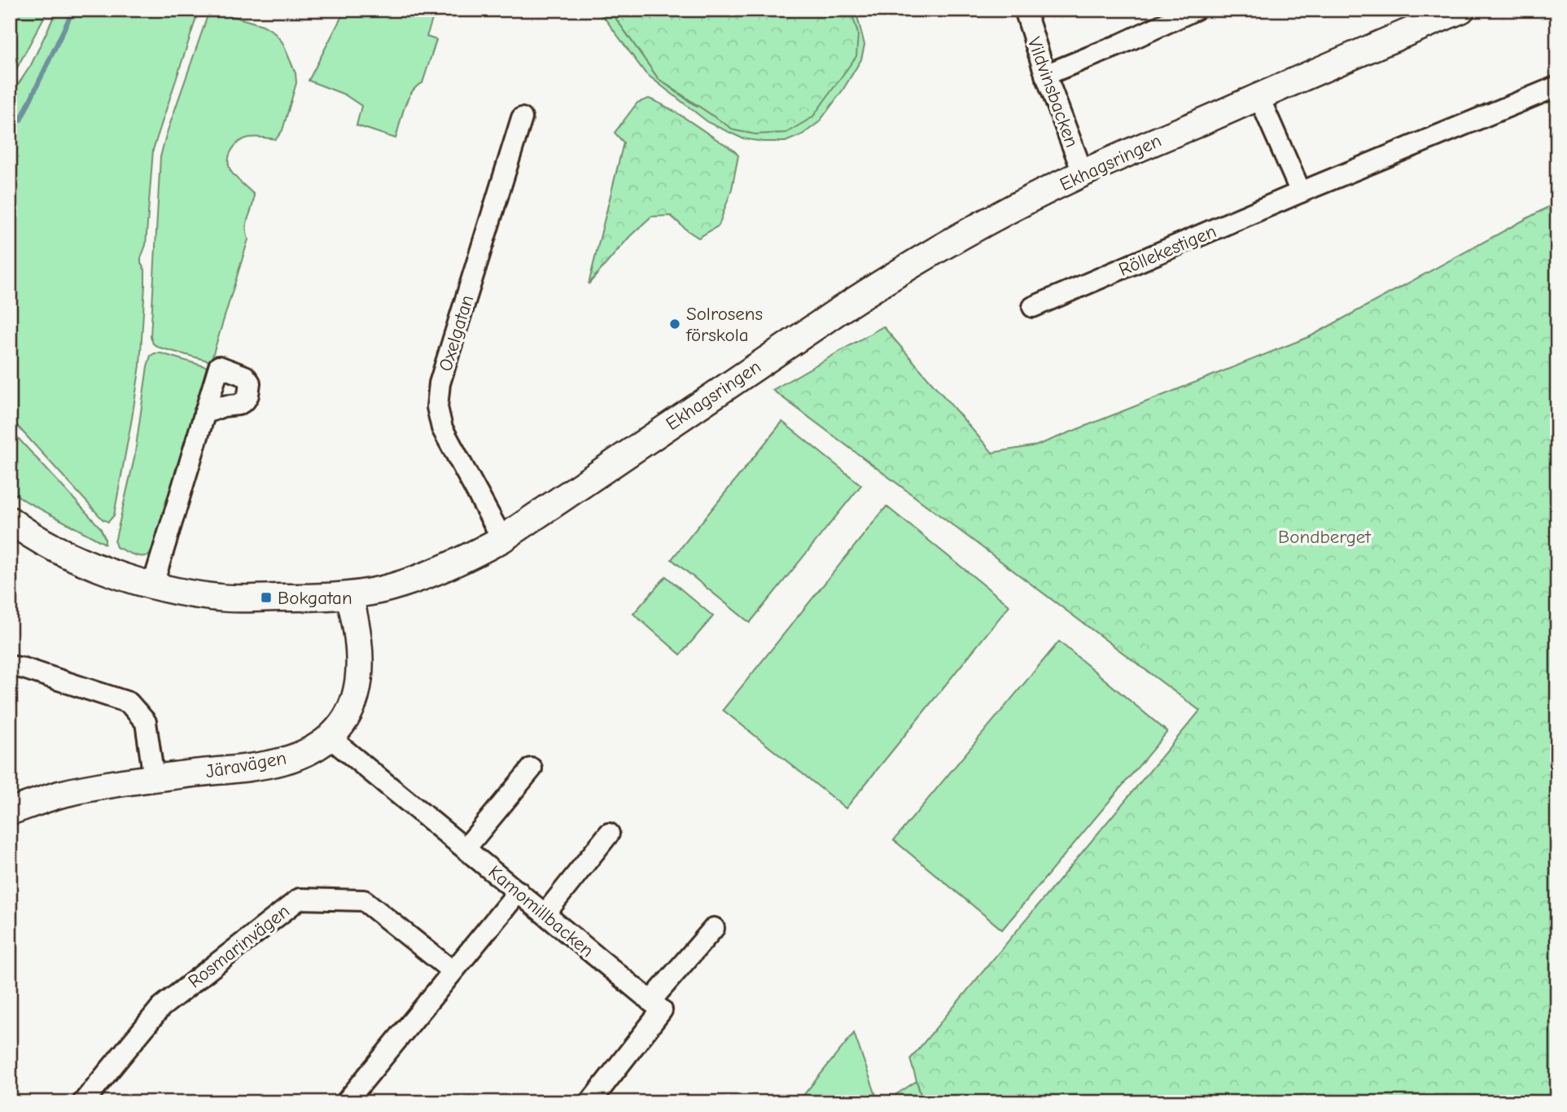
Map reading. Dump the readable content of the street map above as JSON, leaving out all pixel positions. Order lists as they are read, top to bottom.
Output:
{
  "streets": {
    "street": [
      "Vildvinsbacken",
      "Ekhagsringen",
      "Röllekestigen",
      "Oxelgatan",
      "Järavägen",
      "Kamomillbacken",
      "Rosmarinvägen"
    ]
  },
  "crossings": [
    ["Vildvinsbacken", "Ekhagsringen"],
    ["Ekhagsringen", "Oxelgatan"],
    ["Ekhagsringen", "Järavägen"],
    ["Järavägen", "Kamomillbacken"]
  ],
  "parks": ["Bondberget"],
  "places": {
    "other": ["Solrosens förskola"],
    "transit": ["Bokgatan"]
  }
}
